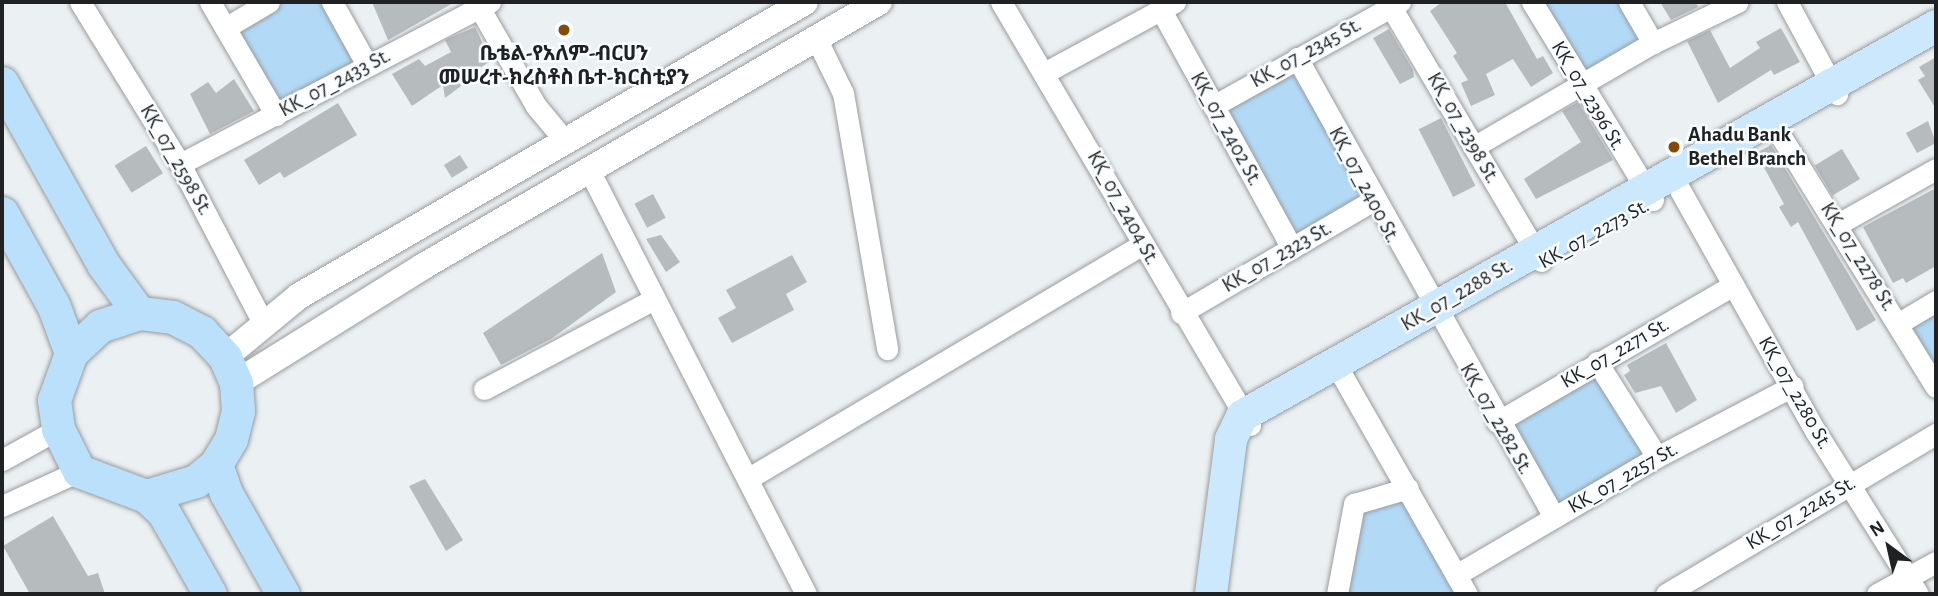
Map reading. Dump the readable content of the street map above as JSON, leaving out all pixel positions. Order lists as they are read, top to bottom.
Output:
{
  "streets": {
    "main road": ["KK_07_2273 St."],
    "street": [
      "KK_07_2345 St.",
      "KK_07_2433 St.",
      "KK_07_2396 St.",
      "KK_07_2398 St.",
      "KK_07_2402 St.",
      "KK_07_2598 St.",
      "KK_07_2400 St.",
      "KK_07_2404 St.",
      "KK_07_2323 St.",
      "KK_07_2278 St.",
      "KK_07_2271 St.",
      "KK_07_2280 St.",
      "KK_07_2282 St.",
      "KK_07_2257 St.",
      "KK_07_2245 St."
    ]
  },
  "crossings": [
    ["KK_07_2345 St.", "KK_07_2398 St."],
    ["KK_07_2345 St.", "KK_07_2402 St."],
    ["KK_07_2345 St.", "KK_07_2400 St."],
    ["KK_07_2433 St.", "KK_07_2598 St."],
    ["KK_07_2396 St.", "KK_07_2273 St."],
    ["KK_07_2396 St.", "KK_07_2280 St."],
    ["KK_07_2398 St.", "KK_07_2273 St."],
    ["KK_07_2402 St.", "KK_07_2323 St."],
    ["KK_07_2400 St.", "KK_07_2273 St."],
    ["KK_07_2400 St.", "KK_07_2323 St."],
    ["KK_07_2400 St.", "KK_07_2282 St."],
    ["KK_07_2404 St.", "KK_07_2273 St."],
    ["KK_07_2404 St.", "KK_07_2323 St."],
    ["KK_07_2273 St.", "KK_07_2278 St."],
    ["KK_07_2273 St.", "KK_07_2280 St."],
    ["KK_07_2273 St.", "KK_07_2282 St."],
    ["KK_07_2271 St.", "KK_07_2280 St."],
    ["KK_07_2271 St.", "KK_07_2282 St."],
    ["KK_07_2280 St.", "KK_07_2257 St."],
    ["KK_07_2280 St.", "KK_07_2245 St."],
    ["KK_07_2282 St.", "KK_07_2257 St."]
  ],
  "places": ["ቤቴል-የአለም-ብርሀን መሠረተ-ክረስቶስ ቤተ-ክርስቲያን", "Ahadu Bank Bethel Branch"],
  "north": "top left"
}
